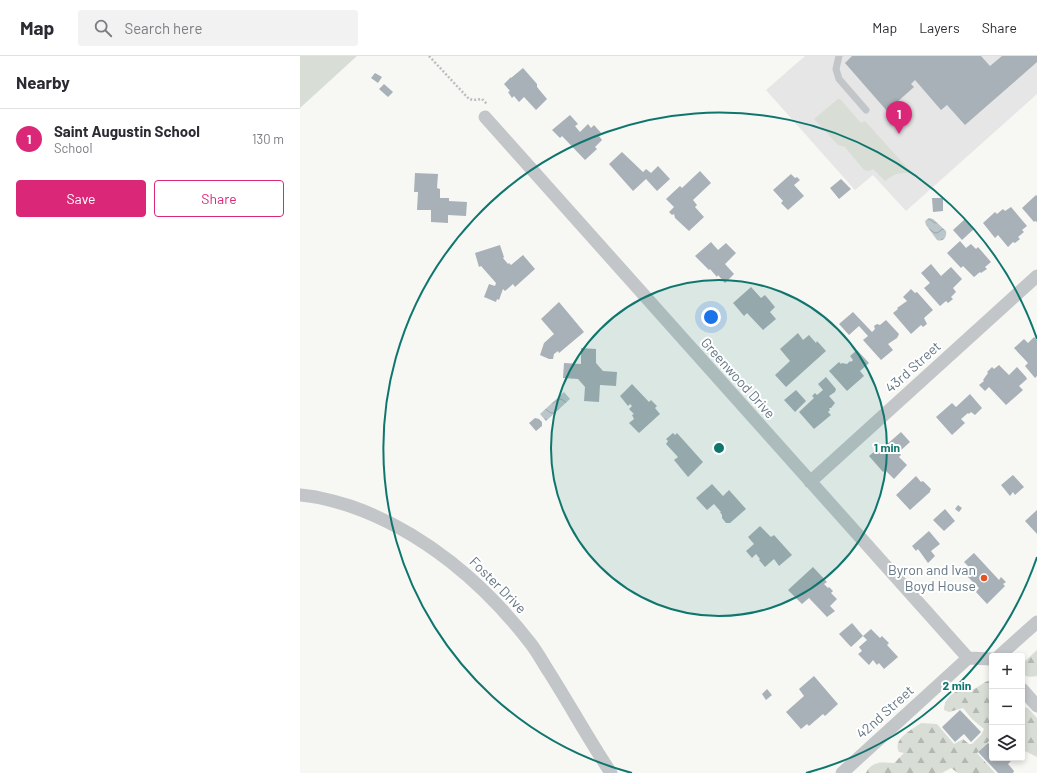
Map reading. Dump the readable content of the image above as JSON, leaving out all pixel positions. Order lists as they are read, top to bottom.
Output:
{
  "streets": {
    "street": [
      "43rd Street",
      "Greenwood Drive",
      "Foster Drive",
      "42nd Street"
    ]
  },
  "crossings": [
    ["43rd Street", "Greenwood Drive"],
    ["Greenwood Drive", "42nd Street"]
  ],
  "places": ["Byron and Ivan Boyd House"],
  "page": {
    "header": "Map",
    "search": "Search here",
    "nav": ["Map", "Layers", "Share"],
    "heading": "Nearby",
    "pins": "1",
    "list": [
      {
        "mark": "1",
        "name": "Saint Augustin School",
        "note": "School",
        "value": "130 m"
      }
    ],
    "buttons": ["Save", "Share"],
    "map_buttons": ["+", "−"]
  },
  "rings": ["1 min", "2 min"]
}
